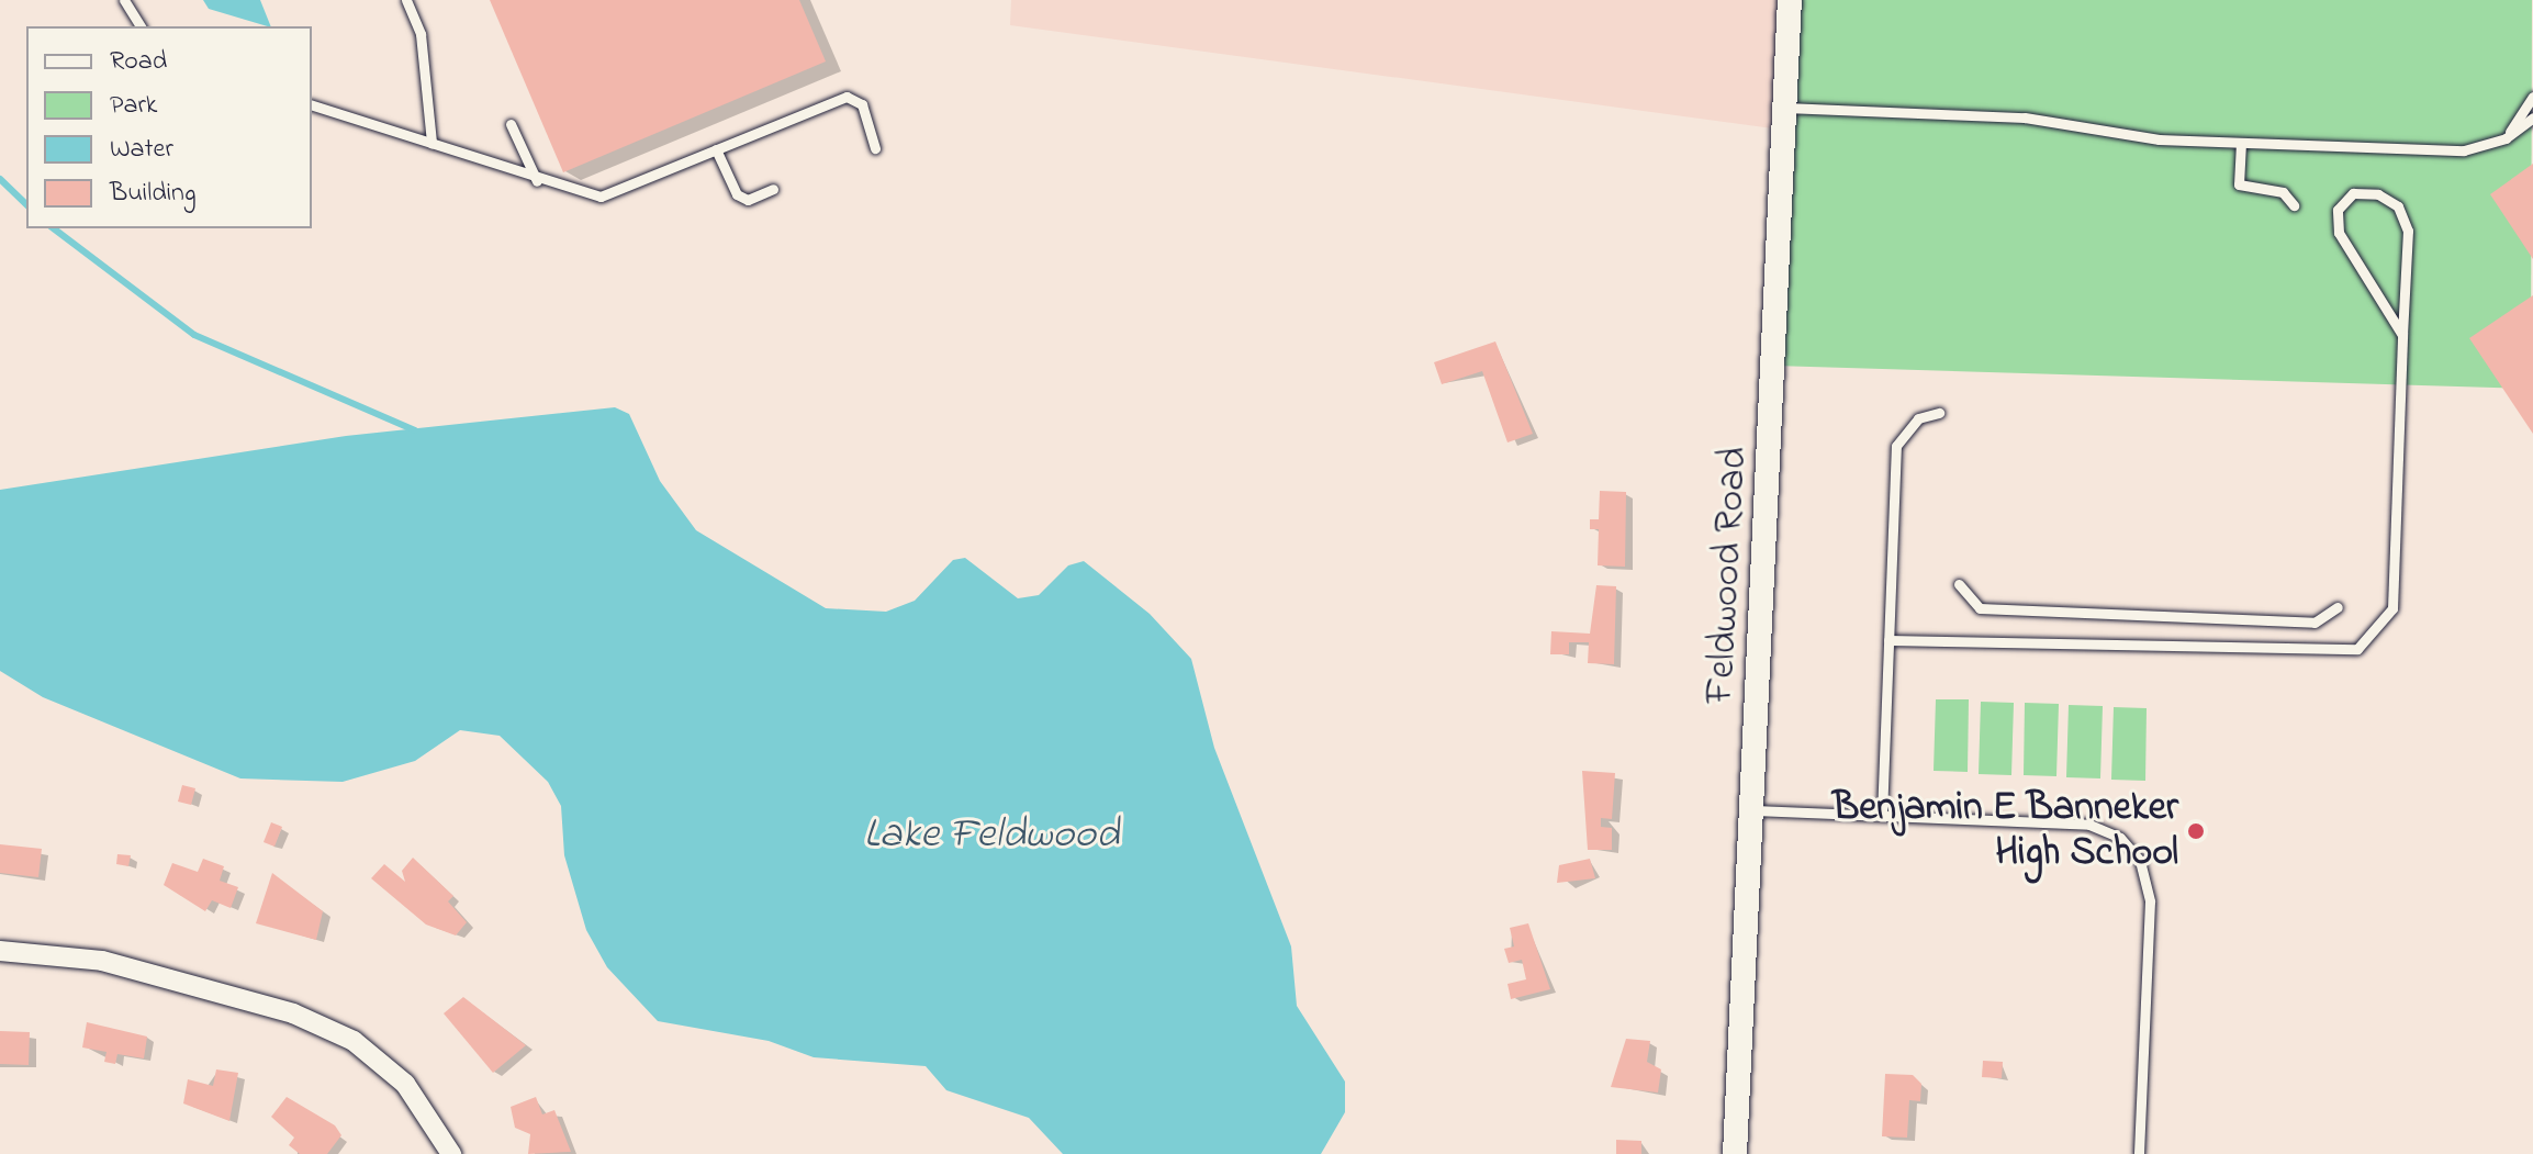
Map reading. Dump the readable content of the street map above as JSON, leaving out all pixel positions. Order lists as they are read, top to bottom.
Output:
{
  "streets": {
    "street": ["Feldwood Road"]
  },
  "water": ["Lake Feldwood"],
  "places": ["Benjamin E Banneker High School"],
  "legend": [
    "Road",
    "Park",
    "Water",
    "Building"
  ]
}
